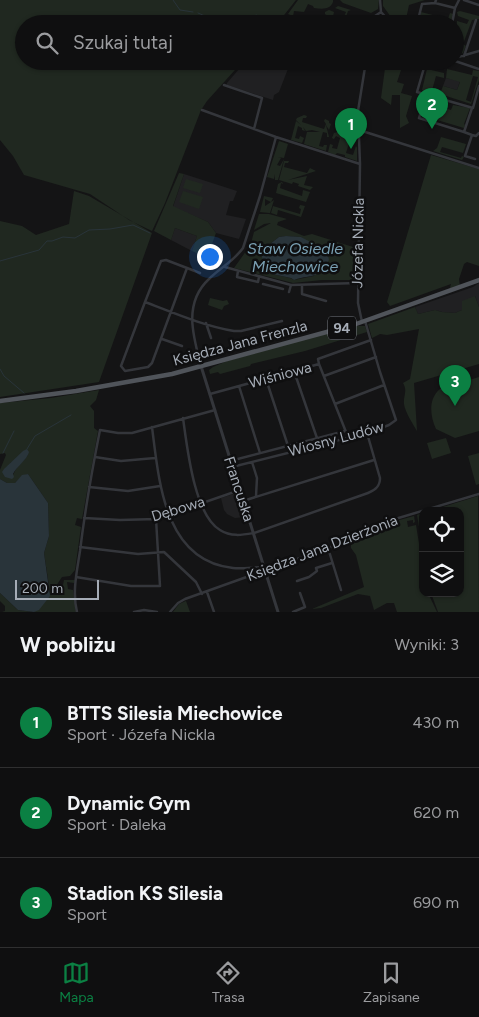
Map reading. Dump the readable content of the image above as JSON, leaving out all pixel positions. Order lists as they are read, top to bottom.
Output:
{
  "streets": {
    "main road": ["94", "Księdza Jana Frenzla"],
    "street": [
      "Józefa Nickla",
      "Wiśniowa",
      "Wiosny Ludów",
      "Francuska",
      "Dębowa",
      "Księdza Jana Dzierżonia"
    ]
  },
  "crossings": [
    ["Józefa Nickla", "Księdza Jana Frenzla"],
    ["Józefa Nickla", "Wiosny Ludów"],
    ["Księdza Jana Frenzla", "Wiosny Ludów"],
    ["Księdza Jana Frenzla", "Francuska"],
    ["Wiśniowa", "Wiosny Ludów"],
    ["Wiśniowa", "Francuska"],
    ["Wiosny Ludów", "Francuska"],
    ["Francuska", "Dębowa"],
    ["Francuska", "Księdza Jana Dzierżonia"]
  ],
  "water": ["Staw Osiedle Miechowice"],
  "scale_bar": "200 m",
  "page": {
    "search": "Szukaj tutaj",
    "pins": ["2", "1", "3"],
    "scale": "200 m",
    "heading": ["W pobliżu", "Wyniki: 3"],
    "list": [
      {
        "mark": "1",
        "name": "BTTS Silesia Miechowice",
        "note": "Sport · Józefa Nickla",
        "value": "430 m"
      },
      {
        "mark": "2",
        "name": "Dynamic Gym",
        "note": "Sport · Daleka",
        "value": "620 m"
      },
      {
        "mark": "3",
        "name": "Stadion KS Silesia",
        "note": "Sport",
        "value": "690 m"
      }
    ],
    "nav": ["Mapa", "Trasa", "Zapisane"]
  }
}
